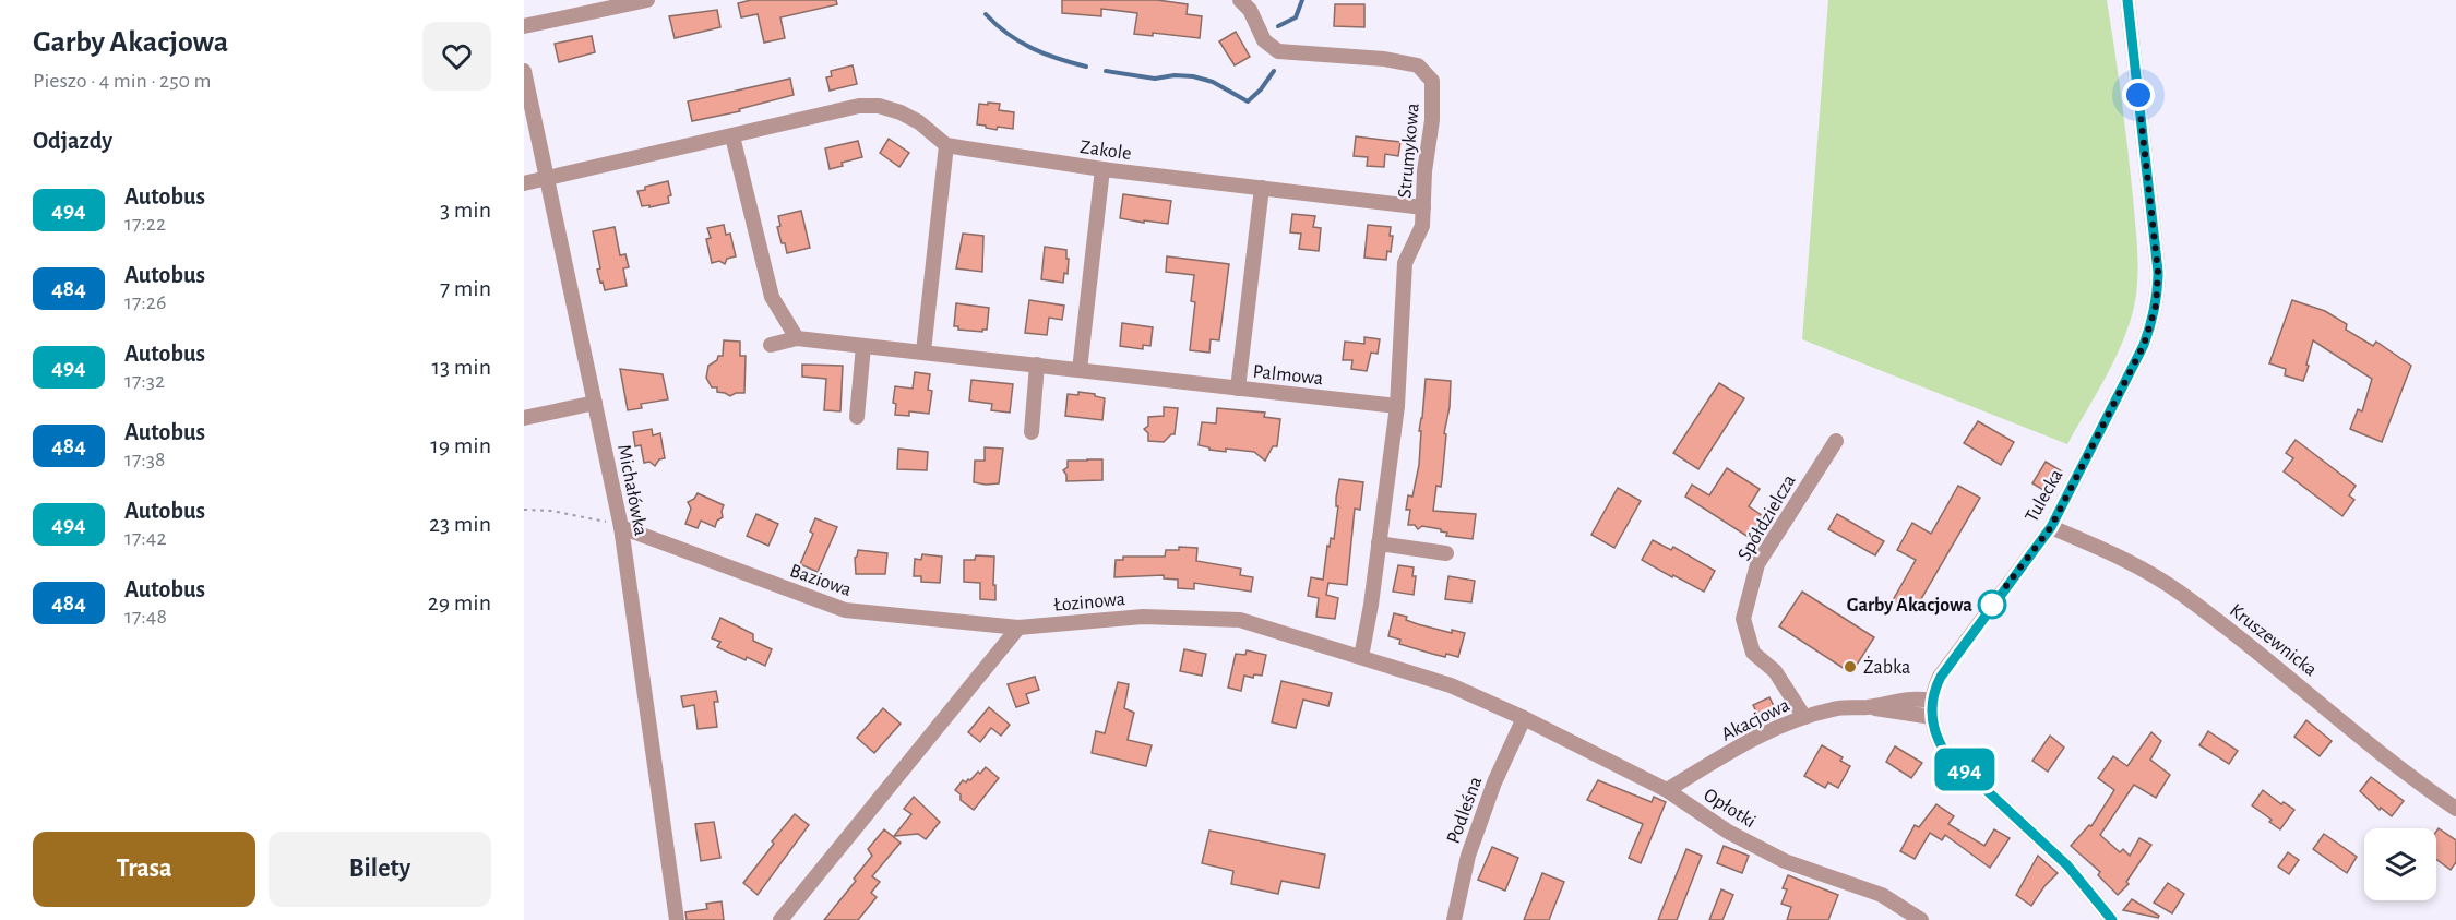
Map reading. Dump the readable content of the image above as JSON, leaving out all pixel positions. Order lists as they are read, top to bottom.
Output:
{
  "streets": {
    "street": [
      "Zakole",
      "Strumykowa",
      "Palmowa",
      "Michałówka",
      "Tulecka",
      "Spółdzielcza",
      "Baziowa",
      "Łozinowa",
      "Kruszewnicka",
      "Akacjowa",
      "Opłotki",
      "Podleśna"
    ]
  },
  "crossings": [
    ["Zakole", "Strumykowa"],
    ["Strumykowa", "Palmowa"],
    ["Michałówka", "Baziowa"],
    ["Tulecka", "Kruszewnicka"],
    ["Tulecka", "Akacjowa"],
    ["Spółdzielcza", "Akacjowa"],
    ["Baziowa", "Łozinowa"],
    ["Łozinowa", "Opłotki"],
    ["Łozinowa", "Podleśna"],
    ["Akacjowa", "Opłotki"],
    ["Opłotki", "Podleśna"]
  ],
  "places": ["Garby Akacjowa", "Żabka"],
  "lines": ["bus line 494"],
  "page": {
    "heading": [
      ["Garby Akacjowa", "Pieszo · 4 min · 250 m"],
      "Odjazdy"
    ],
    "on_map": "494",
    "list": [
      {
        "mark": "494",
        "name": "Autobus",
        "note": "17:22",
        "value": "3 min"
      },
      {
        "mark": "484",
        "name": "Autobus",
        "note": "17:26",
        "value": "7 min"
      },
      {
        "mark": "494",
        "name": "Autobus",
        "note": "17:32",
        "value": "13 min"
      },
      {
        "mark": "484",
        "name": "Autobus",
        "note": "17:38",
        "value": "19 min"
      },
      {
        "mark": "494",
        "name": "Autobus",
        "note": "17:42",
        "value": "23 min"
      },
      {
        "mark": "484",
        "name": "Autobus",
        "note": "17:48",
        "value": "29 min"
      }
    ],
    "buttons": ["Trasa", "Bilety"]
  }
}
